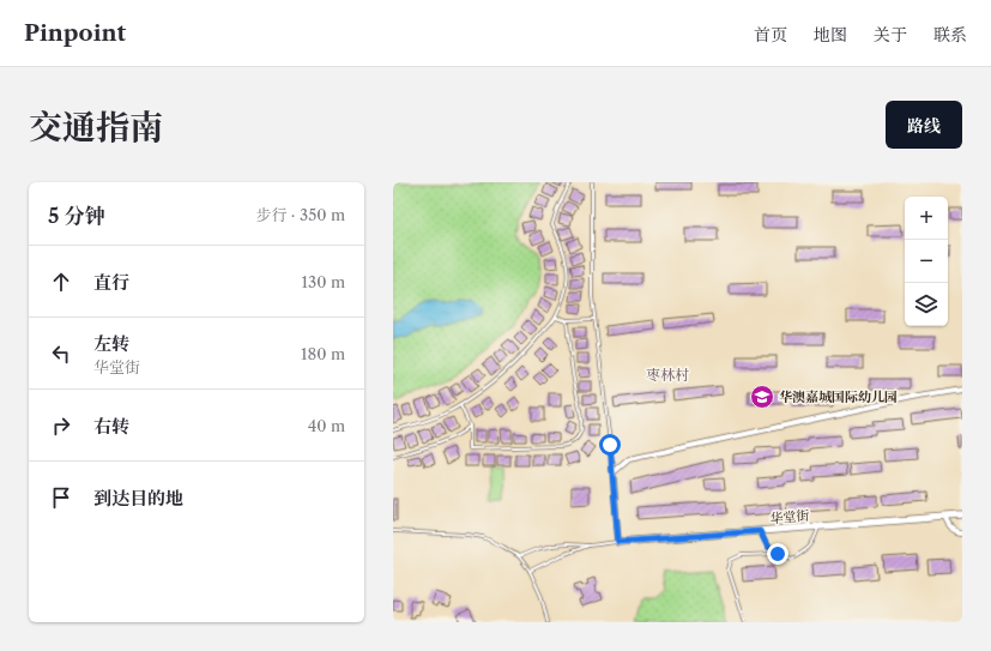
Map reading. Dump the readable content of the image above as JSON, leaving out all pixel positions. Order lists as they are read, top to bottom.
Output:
{
  "streets": {
    "street": ["华堂街"]
  },
  "districts": ["枣林村"],
  "places": {
    "school or university": ["华澳嘉城国际幼儿园"]
  },
  "page": {
    "header": "Pinpoint",
    "nav": [
      "首页",
      "地图",
      "关于",
      "联系"
    ],
    "title": "交通指南",
    "buttons": "路线",
    "heading": ["5 分钟", "步行 · 350 m"],
    "map_buttons": ["+", "−"],
    "list": [
      ["直行", "130 m"],
      ["左转", "华堂街", "180 m"],
      ["右转", "40 m"],
      "到达目的地"
    ]
  }
}
